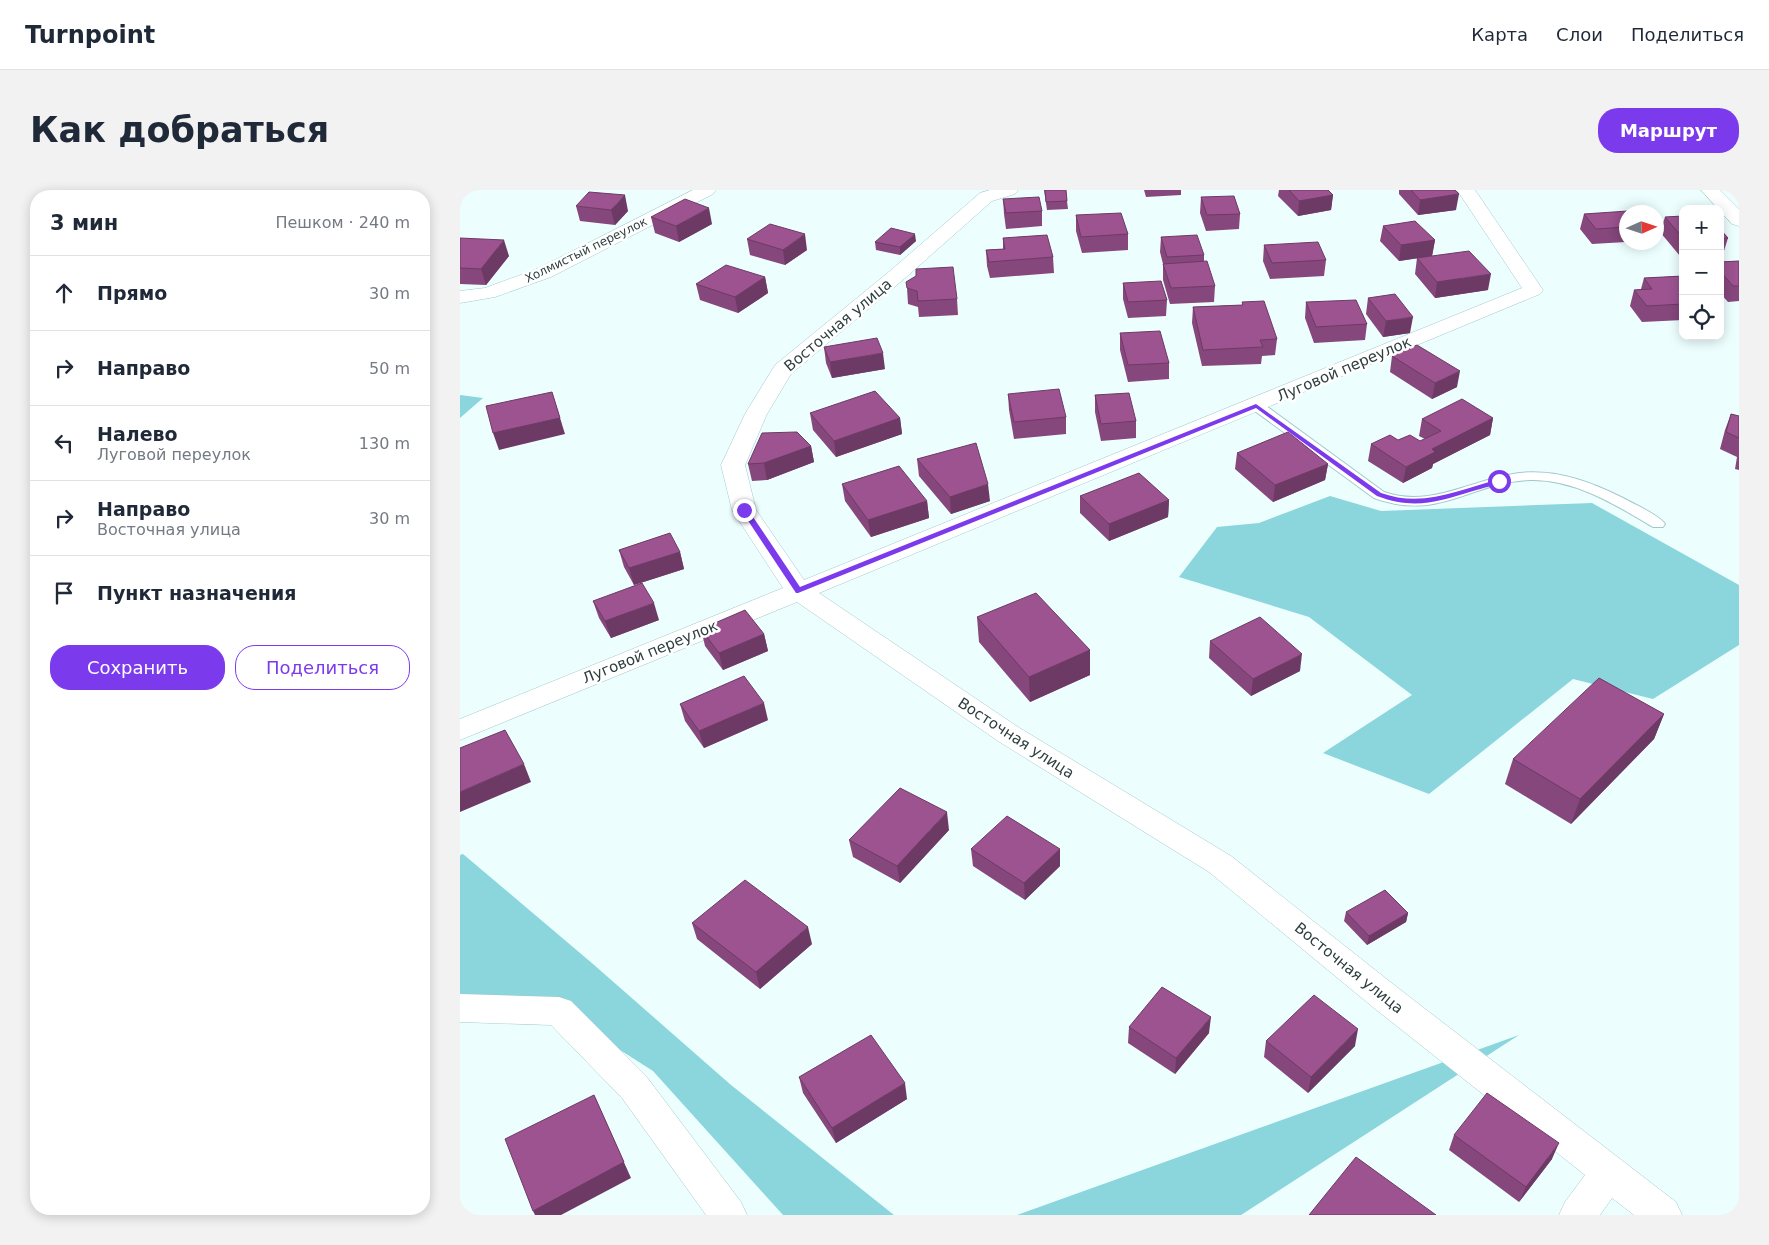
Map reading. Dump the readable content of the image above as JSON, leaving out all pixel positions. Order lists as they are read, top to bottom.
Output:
{
  "streets": {
    "street": ["Холмистый переулок", "Восточная улица", "Луговой переулок"]
  },
  "crossings": [
    ["Восточная улица", "Луговой переулок"]
  ],
  "north": "right",
  "page": {
    "header": "Turnpoint",
    "nav": ["Карта", "Слои", "Поделиться"],
    "buttons": [
      "Маршрут",
      ["Сохранить", "Поделиться"]
    ],
    "title": "Как добраться",
    "heading": ["3 мин", "Пешком · 240 m"],
    "map_buttons": ["+", "−"],
    "list": [
      ["Прямо", "30 m"],
      ["Направо", "50 m"],
      ["Налево", "Луговой переулок", "130 m"],
      ["Направо", "Восточная улица", "30 m"],
      "Пункт назначения"
    ]
  }
}
